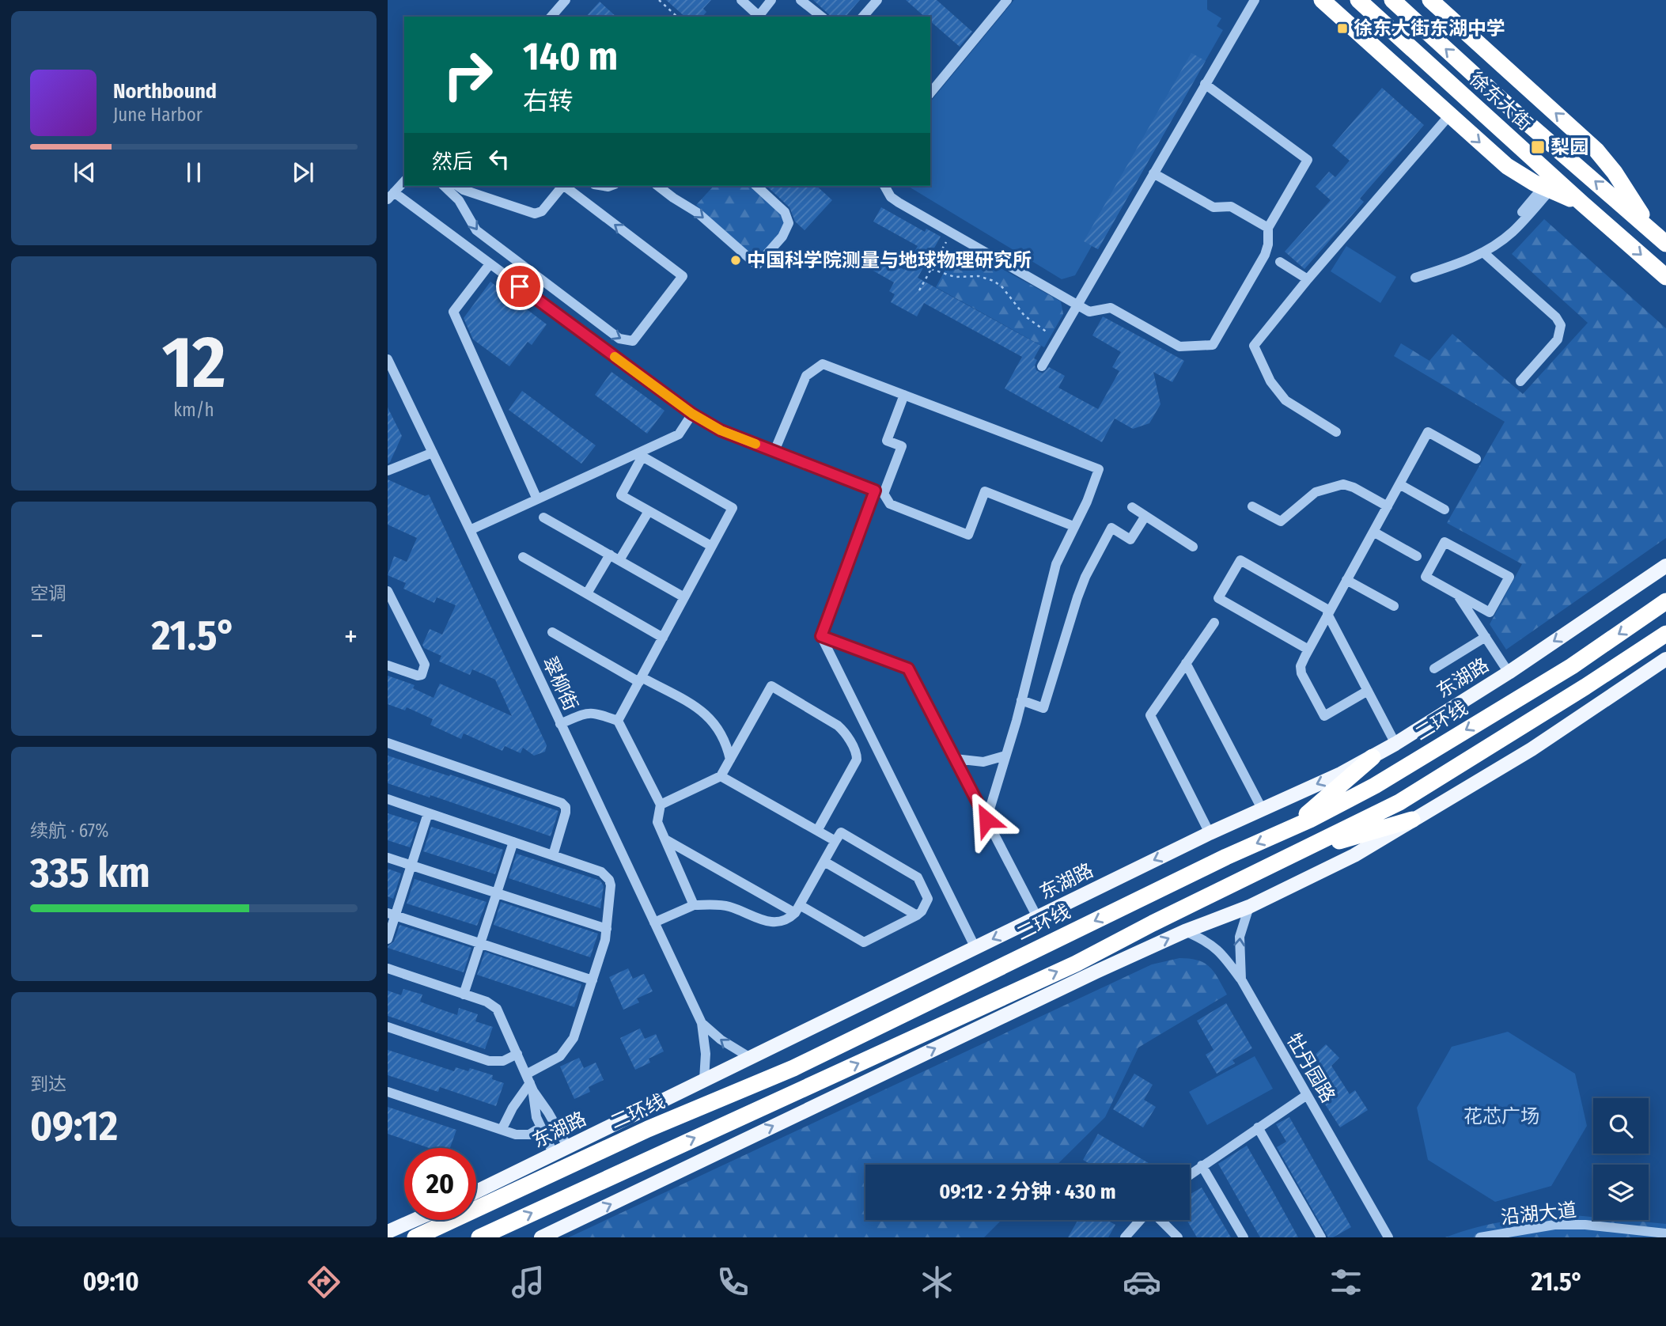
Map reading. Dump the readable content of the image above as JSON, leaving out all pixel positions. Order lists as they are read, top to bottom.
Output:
{
  "streets": {
    "highway": ["徐东大街", "二环线"],
    "main road": ["东湖路"],
    "street": ["翠柳街", "牡丹园路", "沿湖大道"]
  },
  "parks": ["花芯广场"],
  "places": {
    "transit": ["徐东大街东湖中学", "梨园"],
    "other": ["中国科学院测量与地球物理研究所"]
  },
  "page": {
    "turn": ["140 m", "右转"],
    "song": ["Northbound", "June Harbor"],
    "then": "然后",
    "tile": [
      ["12", "km/h"],
      "空调",
      ["续航 · 67%", "335 km"],
      ["到达", "09:12"]
    ],
    "heat": ["−", "21.5°", "+"],
    "limit": "20",
    "trip": "09:12 · 2 分钟 · 430 m",
    "tabs": ["09:10", "21.5°"]
  }
}
